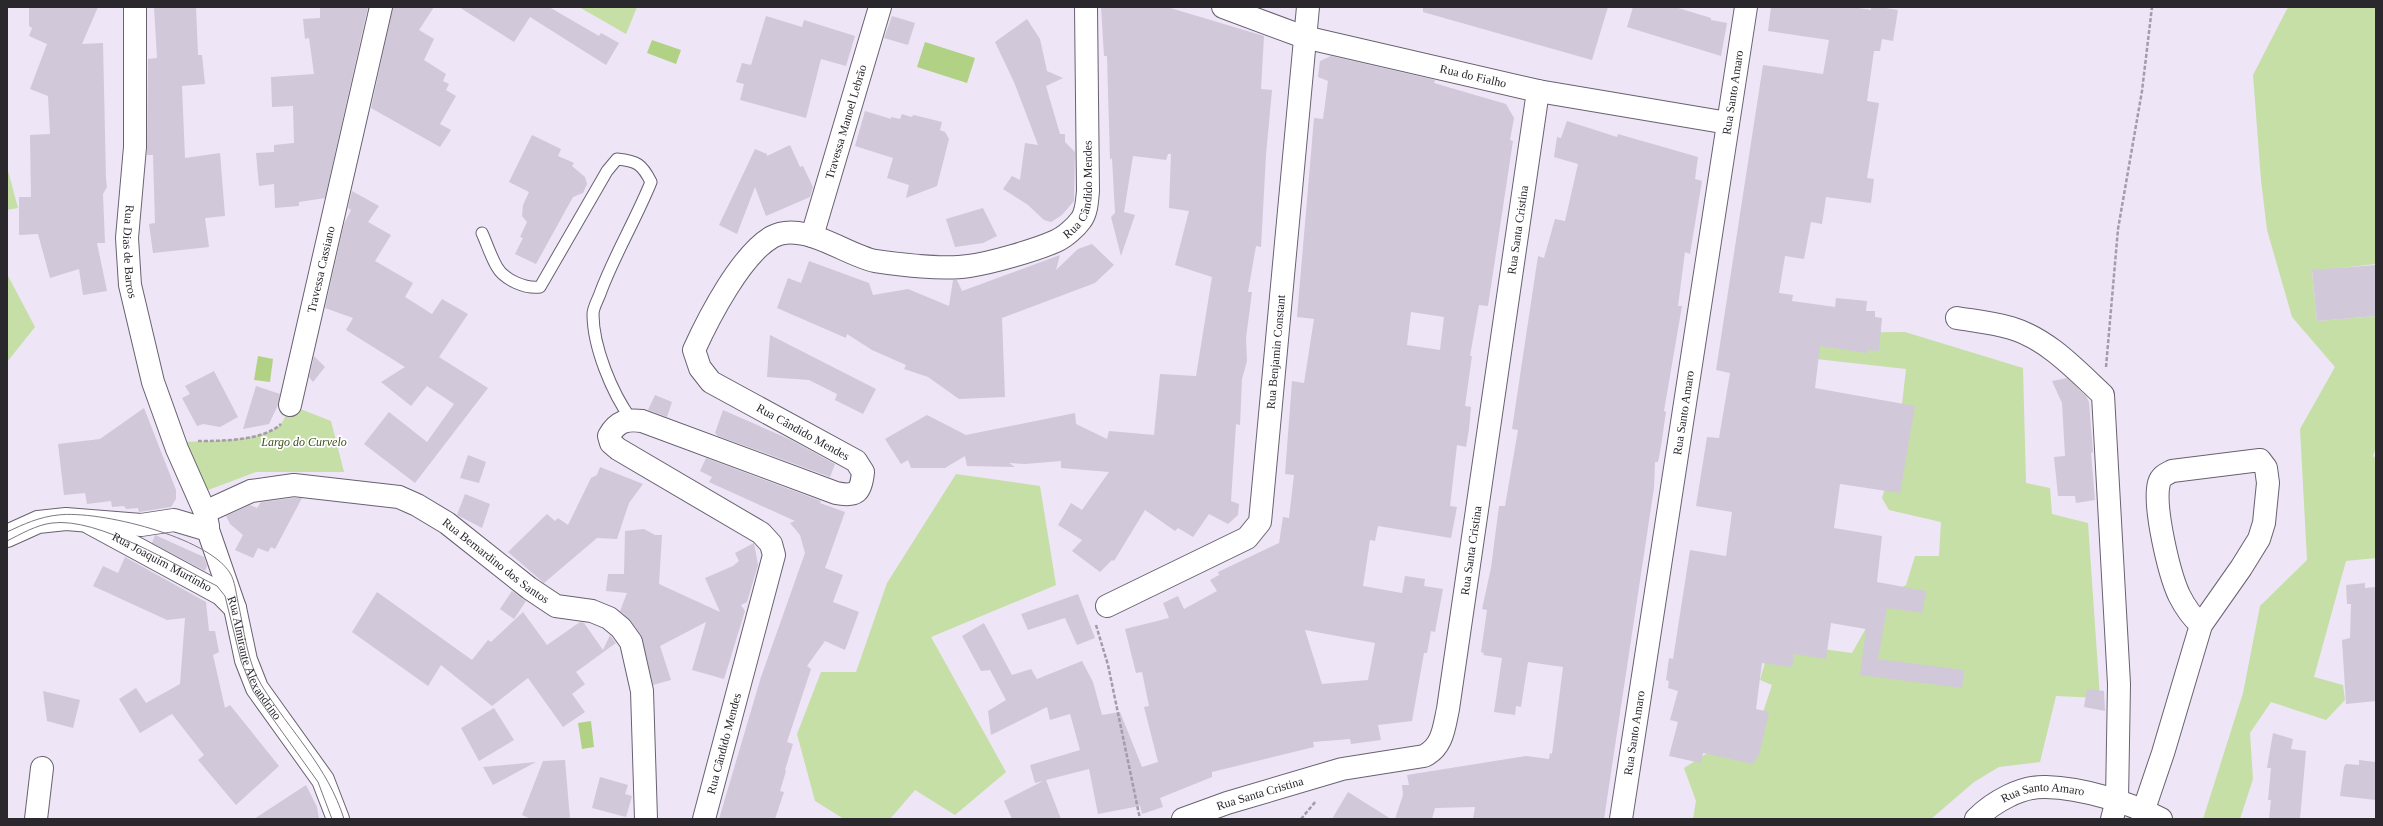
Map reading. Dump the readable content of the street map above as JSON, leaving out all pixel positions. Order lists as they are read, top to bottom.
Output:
{
  "streets": {
    "street": [
      "Rua do Fialho",
      "Rua Santo Amaro",
      "Travessa Manoel Lebrão",
      "Rua Cândido Mendes",
      "Rua Santa Cristina",
      "Rua Dias de Barros",
      "Travessa Cassiano",
      "Rua Benjamin Constant",
      "Rua Bernardino dos Santos",
      "Rua Joaquim Murtinho",
      "Rua Almirante Alexandrino"
    ]
  },
  "crossings": [
    ["Rua do Fialho", "Rua Santo Amaro"],
    ["Rua do Fialho", "Rua Santa Cristina"],
    ["Rua do Fialho", "Rua Benjamin Constant"],
    ["Travessa Manoel Lebrão", "Rua Cândido Mendes"],
    ["Rua Dias de Barros", "Rua Almirante Alexandrino"],
    ["Rua Bernardino dos Santos", "Rua Joaquim Murtinho"],
    ["Rua Bernardino dos Santos", "Rua Almirante Alexandrino"],
    ["Rua Joaquim Murtinho", "Rua Almirante Alexandrino"]
  ],
  "parks": ["Largo do Curvelo"]
}
